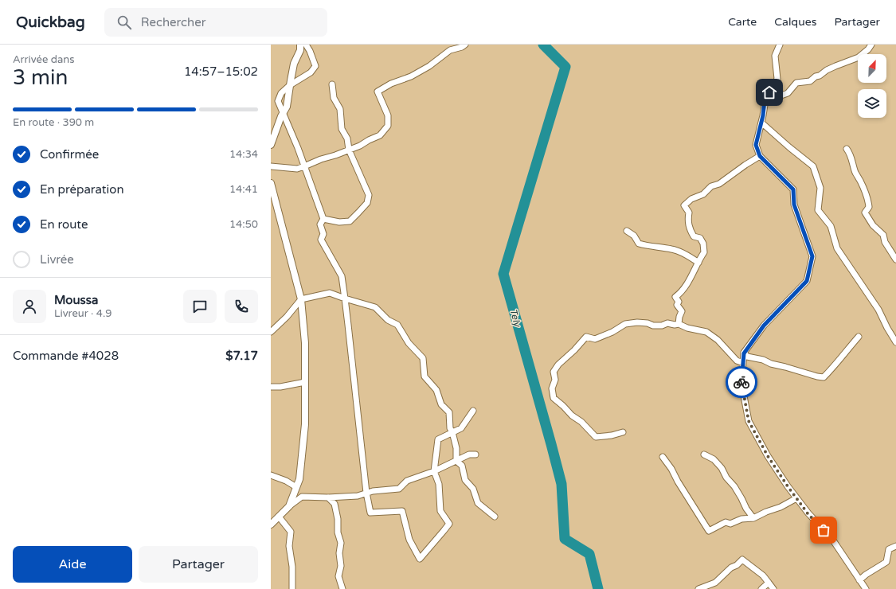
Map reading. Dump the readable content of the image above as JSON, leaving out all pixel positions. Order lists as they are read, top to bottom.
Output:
{
  "water": ["Tely"],
  "north": "top right",
  "page": {
    "header": "Quickbag",
    "search": "Rechercher",
    "nav": ["Carte", "Calques", "Partager"],
    "heading": ["3 min", "Arrivée dans", "14:57–15:02"],
    "panel": [
      "Moussa",
      "Livreur · 4.9",
      "Commande #4028",
      "$7.17"
    ],
    "bar": "En route · 390 m",
    "list": [
      ["Confirmée", "14:34"],
      ["En préparation", "14:41"],
      ["En route", "14:50"],
      "Livrée"
    ],
    "buttons": ["Aide", "Partager"]
  }
}
